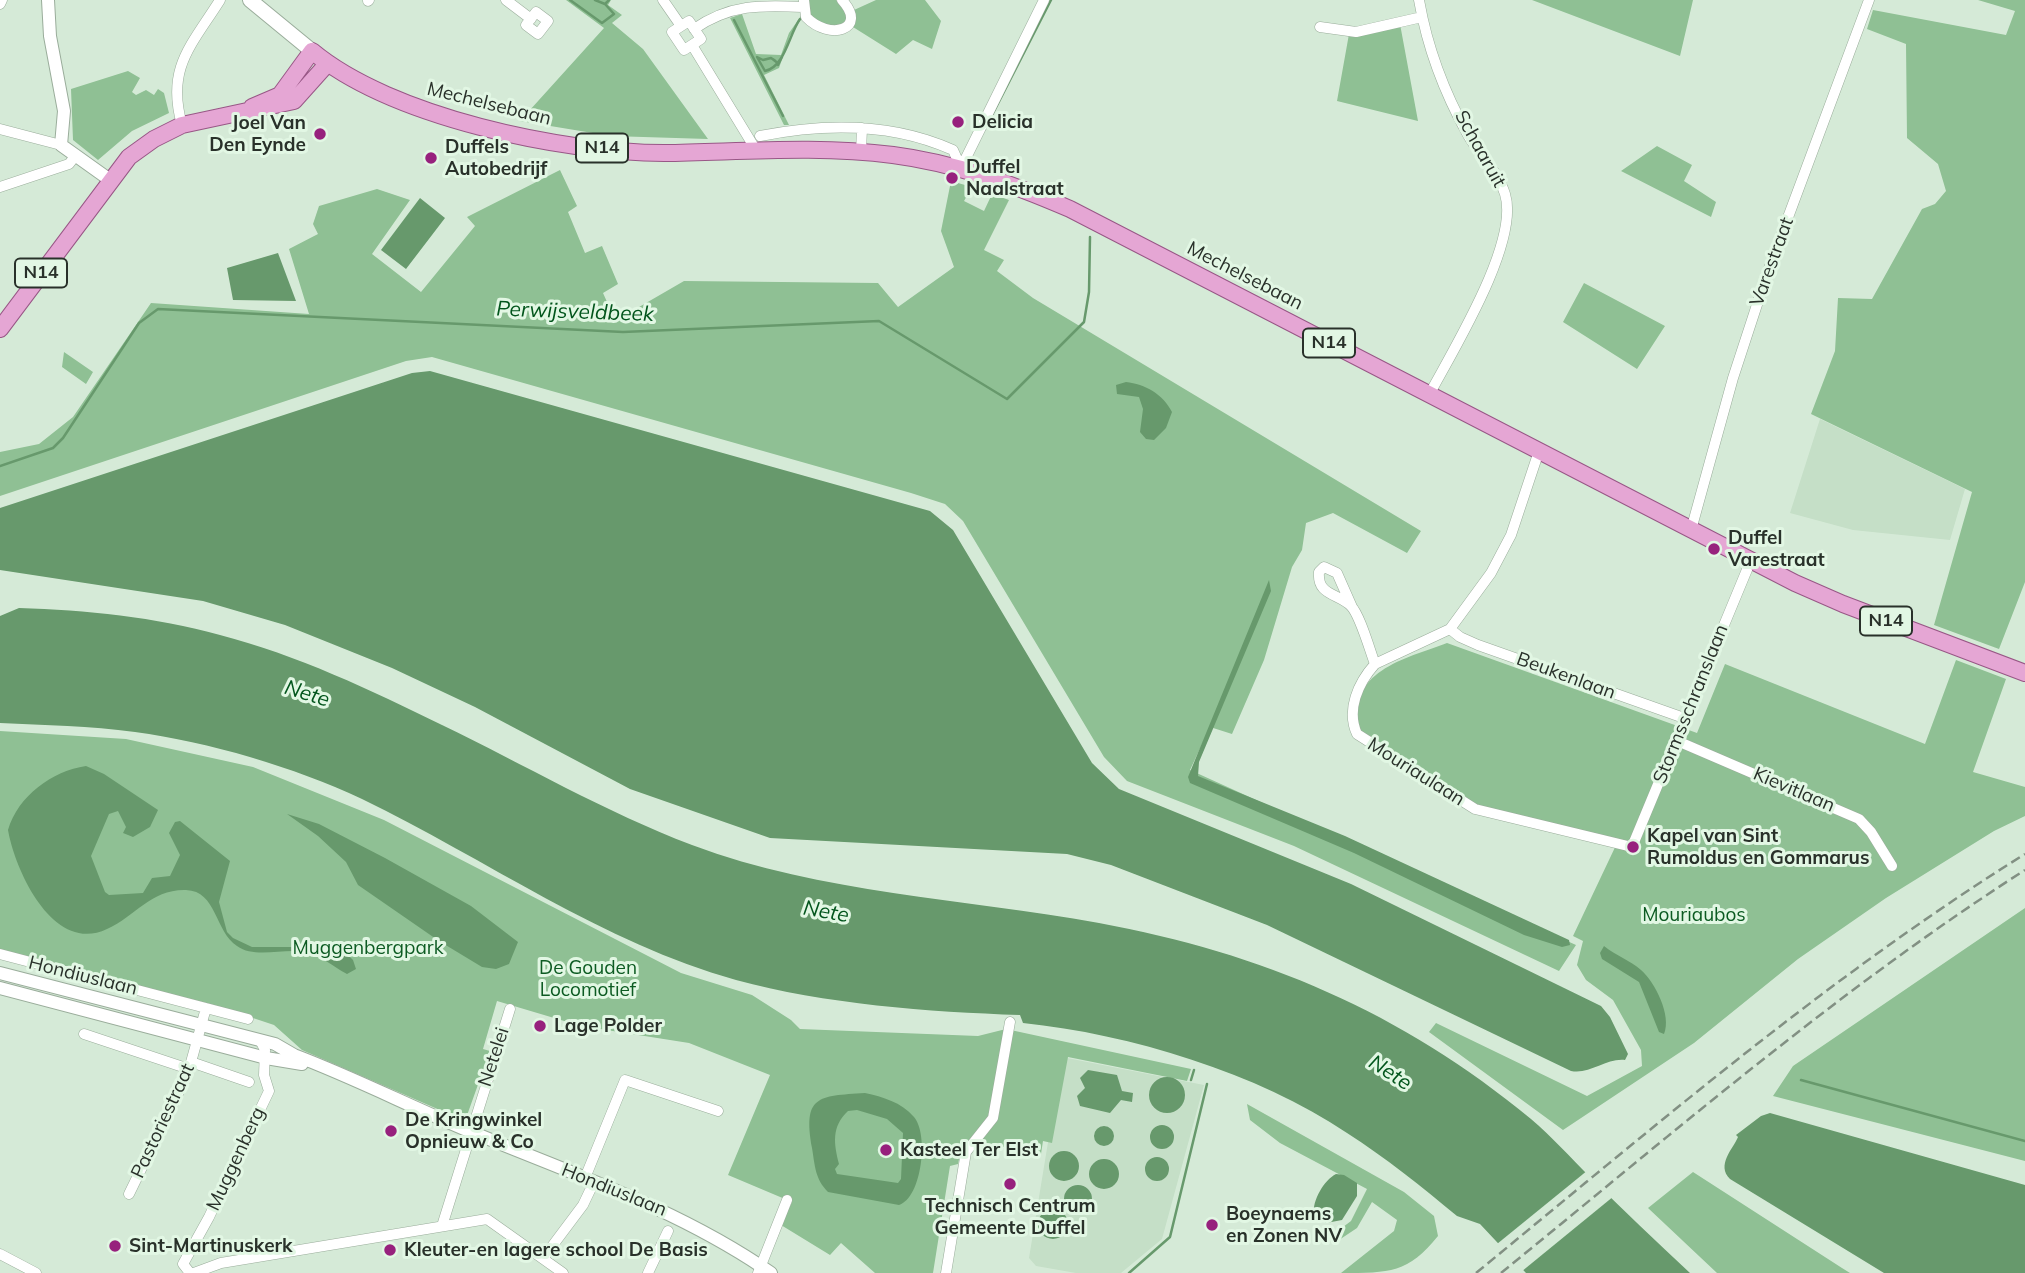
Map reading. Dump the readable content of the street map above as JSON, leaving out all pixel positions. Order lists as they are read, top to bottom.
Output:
{
  "streets": {
    "main road": ["Mechelsebaan", "N14"],
    "street": [
      "Schaaruit",
      "Varestraat",
      "Beukenlaan",
      "Stormsschranslaan",
      "Mouriaulaan",
      "Kievitlaan",
      "Hondiuslaan",
      "Netelei",
      "Pastoriestraat",
      "Muggenberg"
    ]
  },
  "crossings": [
    ["Mechelsebaan", "N14"],
    ["Mechelsebaan", "Schaaruit"],
    ["Mechelsebaan", "Varestraat"],
    ["N14", "Varestraat"],
    ["N14", "Stormsschranslaan"],
    ["Beukenlaan", "Stormsschranslaan"],
    ["Stormsschranslaan", "Mouriaulaan"],
    ["Stormsschranslaan", "Kievitlaan"],
    ["Hondiuslaan", "Netelei"],
    ["Hondiuslaan", "Pastoriestraat"],
    ["Hondiuslaan", "Muggenberg"]
  ],
  "water": ["Perwijsveldbeek", "Nete"],
  "parks": ["Mouriaubos", "Muggenbergpark", "De Gouden Locomotief"],
  "places": [
    "Delicia",
    "Joel Van Den Eynde",
    "Duffels Autobedrijf",
    "Duffel Naalstraat",
    "Duffel Varestraat",
    "Kapel van Sint Rumoldus en Gommarus",
    "Lage Polder",
    "De Kringwinkel Opnieuw & Co",
    "Kasteel Ter Elst",
    "Technisch Centrum Gemeente Duffel",
    "Boeynaems en Zonen NV",
    "Sint-Martinuskerk",
    "Kleuter-en lagere school De Basis"
  ]
}
